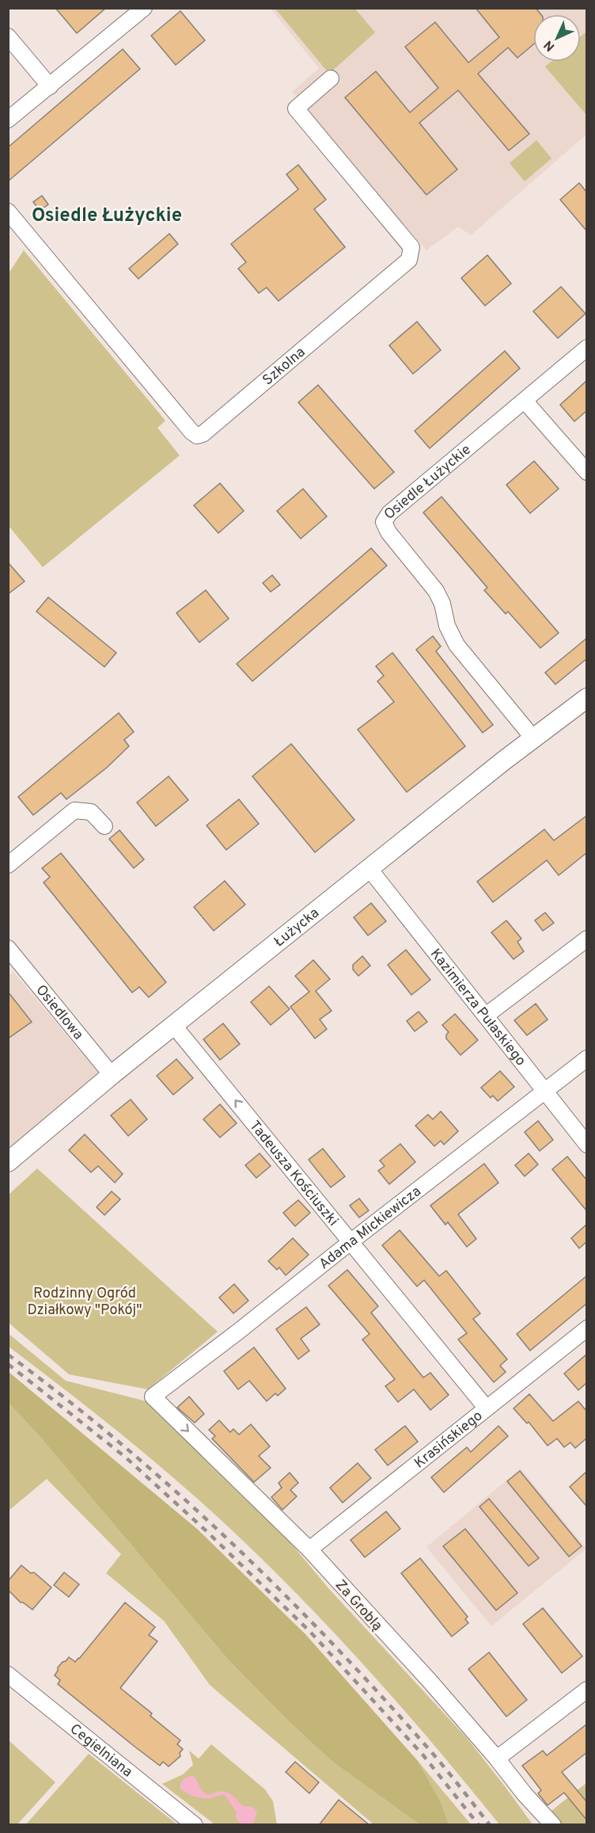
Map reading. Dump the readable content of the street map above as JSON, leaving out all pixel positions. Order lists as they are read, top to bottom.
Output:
{
  "streets": {
    "street": [
      "Szkolna",
      "Osiedle Łużyckie",
      "Łużycka",
      "Kazimierza Pułaskiego",
      "Osiedlowa",
      "Tadeusza Kościuszki",
      "Adama Mickiewicza",
      "Krasińskiego",
      "Za Groblą",
      "Cegielniana"
    ]
  },
  "crossings": [
    ["Osiedle Łużyckie", "Łużycka"],
    ["Łużycka", "Kazimierza Pułaskiego"],
    ["Łużycka", "Osiedlowa"],
    ["Łużycka", "Tadeusza Kościuszki"],
    ["Kazimierza Pułaskiego", "Adama Mickiewicza"],
    ["Tadeusza Kościuszki", "Adama Mickiewicza"],
    ["Tadeusza Kościuszki", "Krasińskiego"],
    ["Adama Mickiewicza", "Za Groblą"],
    ["Krasińskiego", "Za Groblą"]
  ],
  "one_way": ["Tadeusza Kościuszki", "Za Groblą"],
  "districts": ["Osiedle Łużyckie"],
  "parks": ["Rodzinny Ogród Działkowy \"Pokój\""],
  "north": "bottom left"
}
